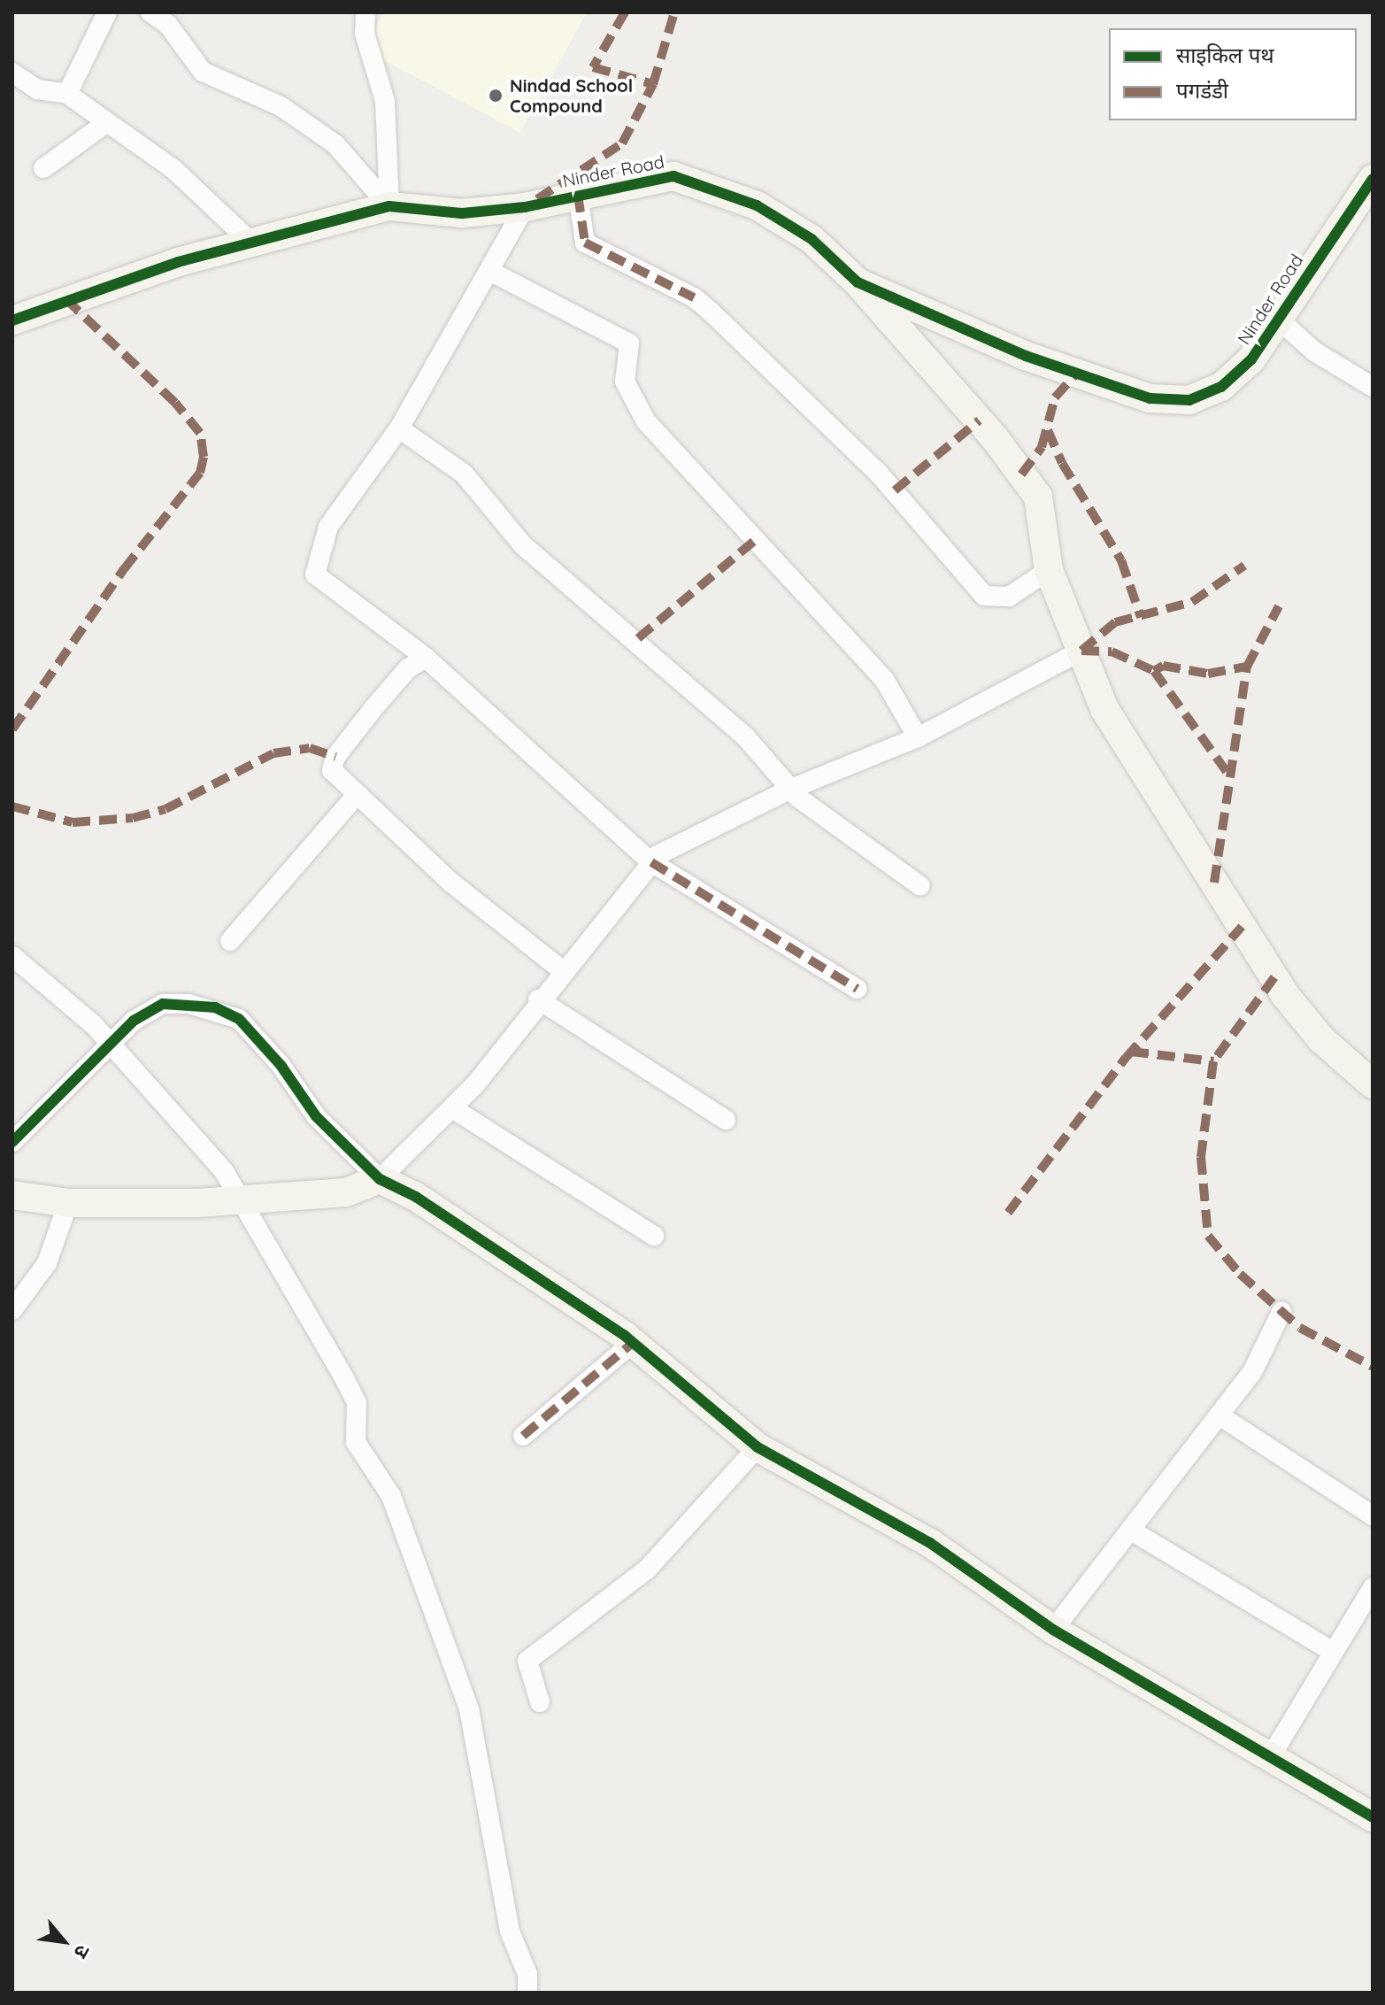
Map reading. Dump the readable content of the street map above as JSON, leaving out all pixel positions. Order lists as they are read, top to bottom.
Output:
{
  "streets": {
    "street": ["Ninder Road"]
  },
  "places": ["Nindad School Compound"],
  "legend": ["साइकिल पथ", "पगडंडी"],
  "north": "bottom right"
}
